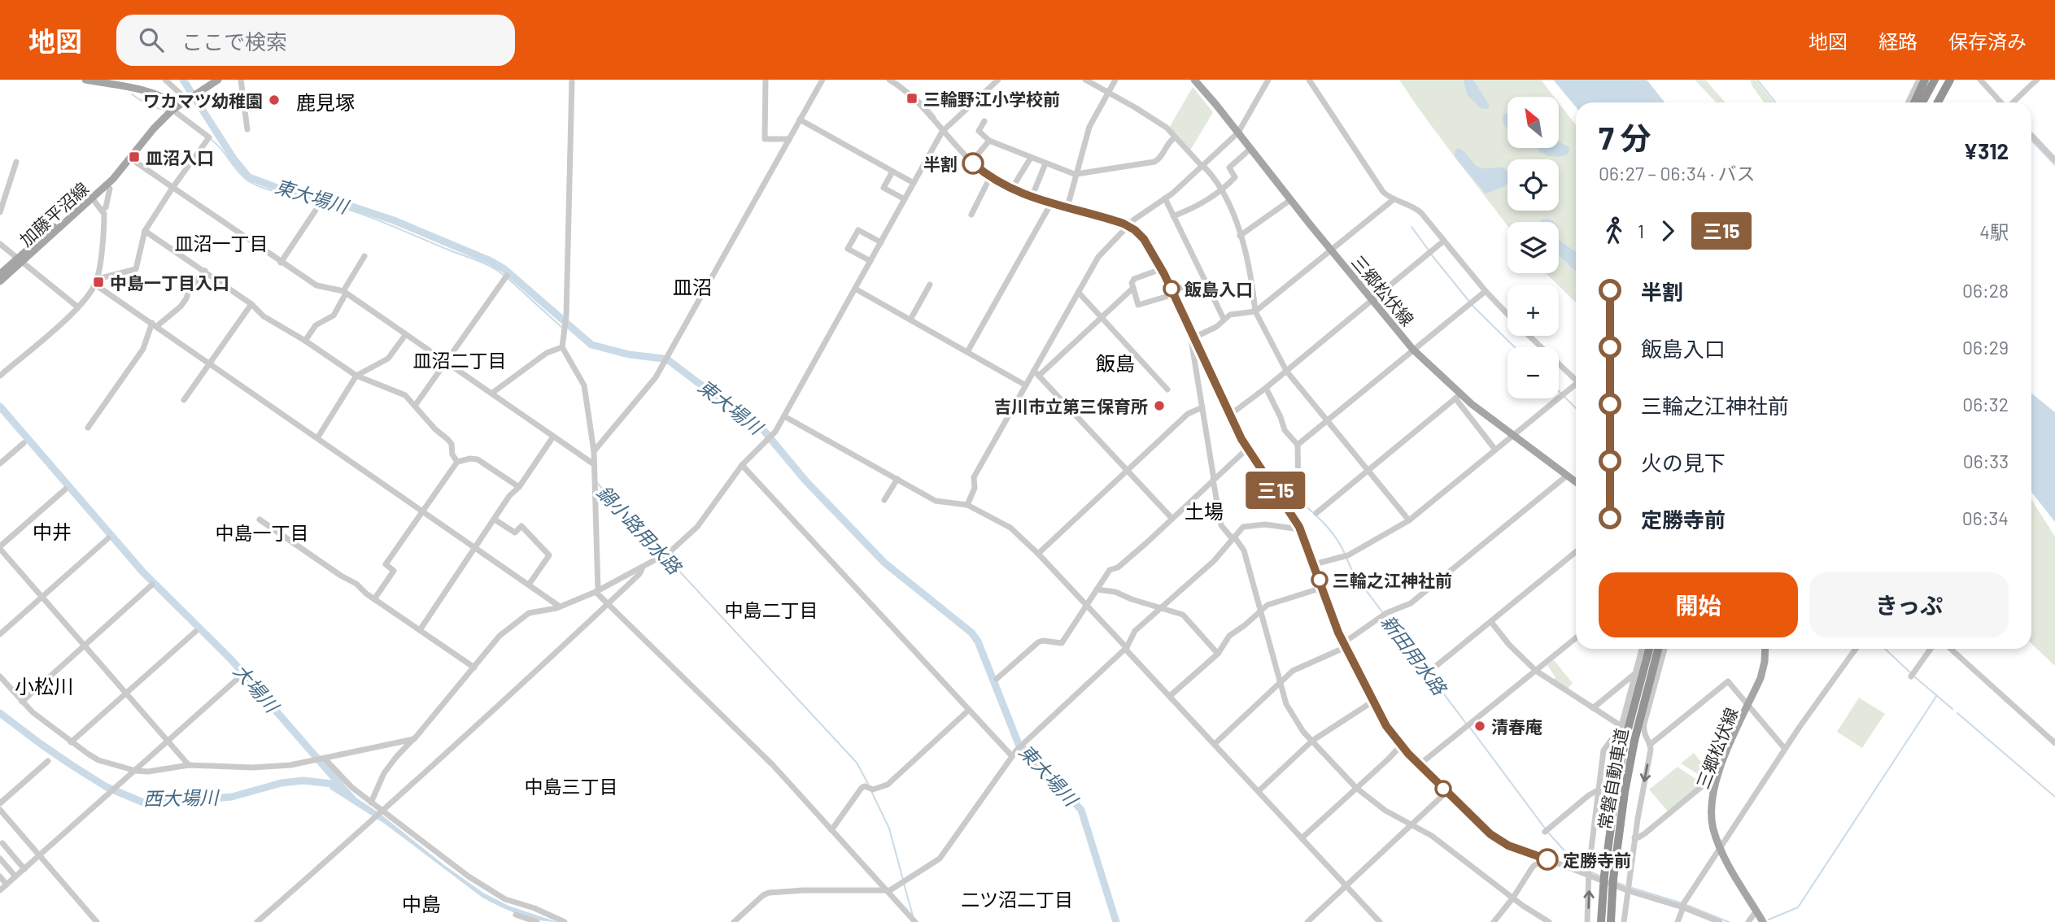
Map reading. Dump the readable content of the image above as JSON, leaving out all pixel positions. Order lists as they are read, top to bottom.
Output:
{
  "streets": {
    "highway": ["常磐自動車道"],
    "main road": ["加藤平沼線", "三郷松伏線"]
  },
  "districts": [
    "鹿見塚",
    "皿沼一丁目",
    "皿沼",
    "皿沼二丁目",
    "飯島",
    "土場",
    "中井",
    "中島一丁目",
    "中島二丁目",
    "小松川",
    "中島三丁目",
    "二ツ沼二丁目",
    "中島"
  ],
  "water": [
    "東大場川",
    "鍋小路用水路",
    "新田用水路",
    "大場川",
    "西大場川"
  ],
  "places": {
    "transit": ["三輪野江小学校前", "皿沼入口", "中島一丁目入口"],
    "other": [
      "ワカマツ幼稚園",
      "半割",
      "飯島入口",
      "吉川市立第三保育所",
      "三輪之江神社前",
      "清春庵",
      "定勝寺前"
    ]
  },
  "lines": ["bus line 三15"],
  "north": "top left",
  "page": {
    "header": "地図",
    "search": "ここで検索",
    "nav": ["地図", "経路", "保存済み"],
    "on_map": "三15",
    "map_buttons": ["+", "−"],
    "heading": ["7 分", "06:27 – 06:34 · バス", "¥312"],
    "legs": ["1", "三15", "4駅"],
    "list": [
      {
        "name": "半割",
        "value": "06:28"
      },
      {
        "name": "飯島入口",
        "value": "06:29"
      },
      {
        "name": "三輪之江神社前",
        "value": "06:32"
      },
      {
        "name": "火の見下",
        "value": "06:33"
      },
      {
        "name": "定勝寺前",
        "value": "06:34"
      }
    ],
    "buttons": ["開始", "きっぷ"]
  }
}
